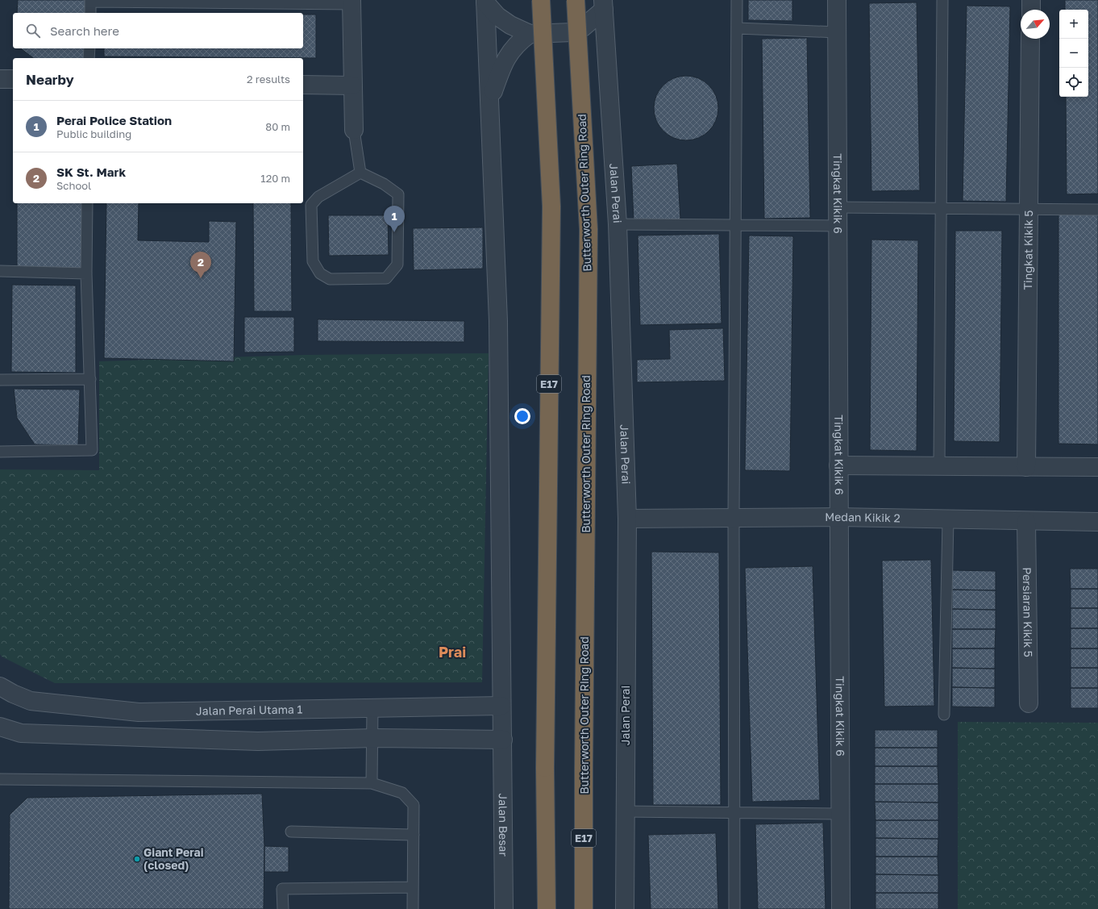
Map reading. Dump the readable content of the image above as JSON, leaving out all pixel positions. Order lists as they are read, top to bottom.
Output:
{
  "streets": {
    "highway": ["Butterworth Outer Ring Road", "E17"],
    "street": [
      "Jalan Perai",
      "Tingkat Kikik 6",
      "Tingkat Kikik 5",
      "Medan Kikik 2",
      "Persiaran Kikik 5",
      "Jalan Perai Utama 1",
      "Jalan Besar"
    ]
  },
  "crossings": [
    ["Jalan Perai", "Medan Kikik 2"],
    ["Tingkat Kikik 6", "Medan Kikik 2"],
    ["Medan Kikik 2", "Persiaran Kikik 5"],
    ["Jalan Perai Utama 1", "Jalan Besar"]
  ],
  "districts": ["Prai"],
  "places": ["Giant Perai (closed)"],
  "north": "top right",
  "page": {
    "map_buttons": ["+", "−"],
    "search": "Search here",
    "heading": ["Nearby", "2 results"],
    "list": [
      {
        "mark": "1",
        "name": "Perai Police Station",
        "note": "Public building",
        "value": "80 m"
      },
      {
        "mark": "2",
        "name": "SK St. Mark",
        "note": "School",
        "value": "120 m"
      }
    ],
    "pins": ["1", "2"]
  }
}
